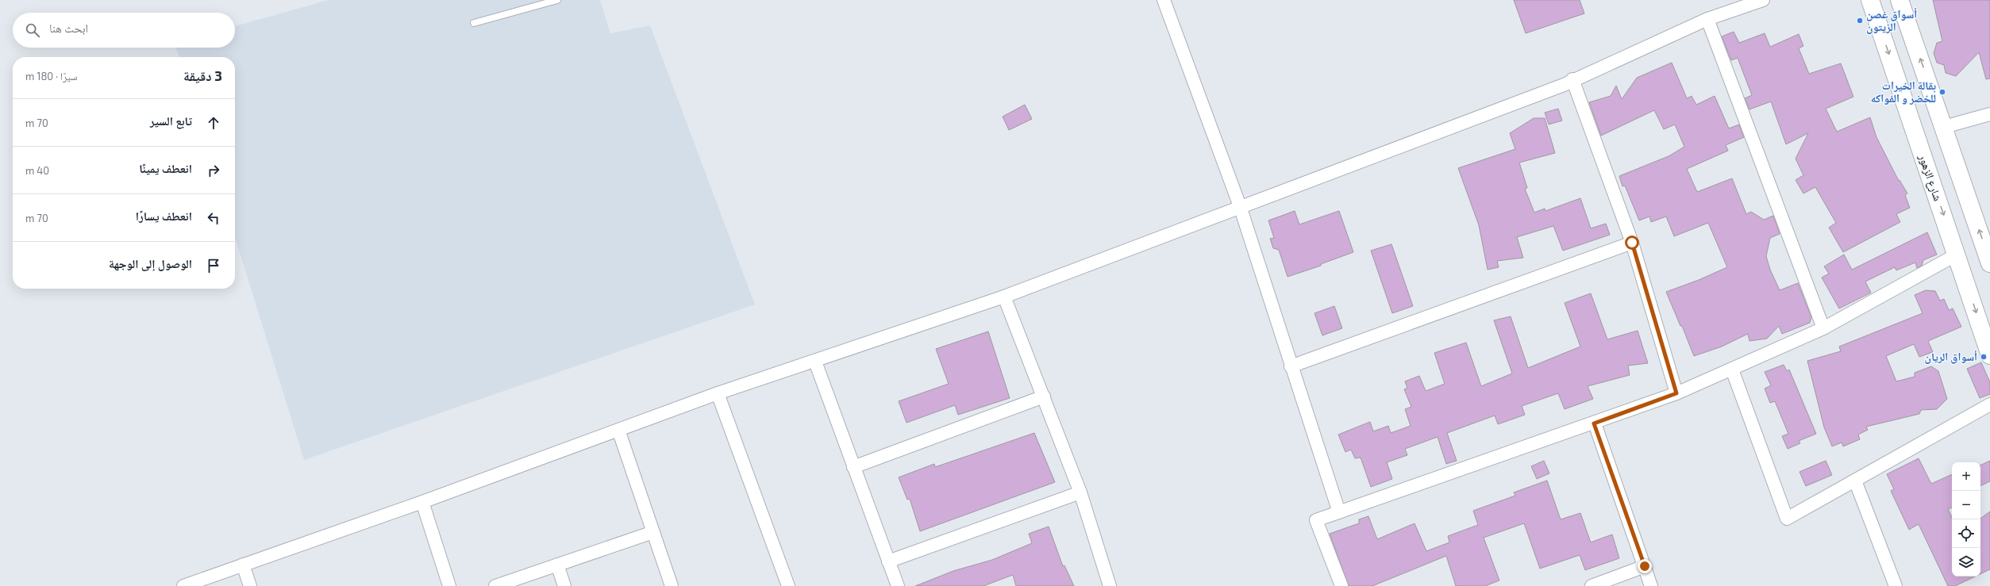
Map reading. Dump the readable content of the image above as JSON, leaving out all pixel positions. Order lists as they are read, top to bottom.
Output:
{
  "streets": {
    "main road": ["شارع الزهور"]
  },
  "places": ["أسواق غصن الزيتون", "بقالة الخيرات للخضر و الفواكه", "أسواق الريان"],
  "page": {
    "search": "ابحث هنا",
    "heading": ["3 دقيقة", "سيرًا · 180 m"],
    "list": [
      ["تابع السير", "70 m"],
      ["انعطف يمينًا", "40 m"],
      ["انعطف يسارًا", "70 m"],
      "الوصول إلى الوجهة"
    ],
    "map_buttons": ["+", "−"]
  }
}
